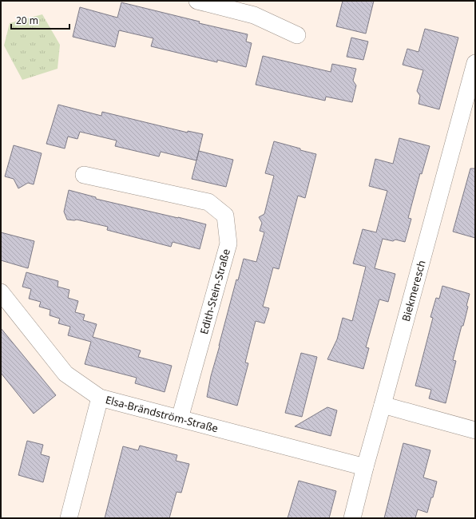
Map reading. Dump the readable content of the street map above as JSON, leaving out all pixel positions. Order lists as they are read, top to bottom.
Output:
{
  "streets": {
    "street": ["Biekmeresch", "Edith-Stein-Straße", "Elsa-Brändström-Straße"]
  },
  "crossings": [
    ["Biekmeresch", "Elsa-Brändström-Straße"],
    ["Edith-Stein-Straße", "Elsa-Brändström-Straße"]
  ],
  "scale_bar": "20 m"
}
